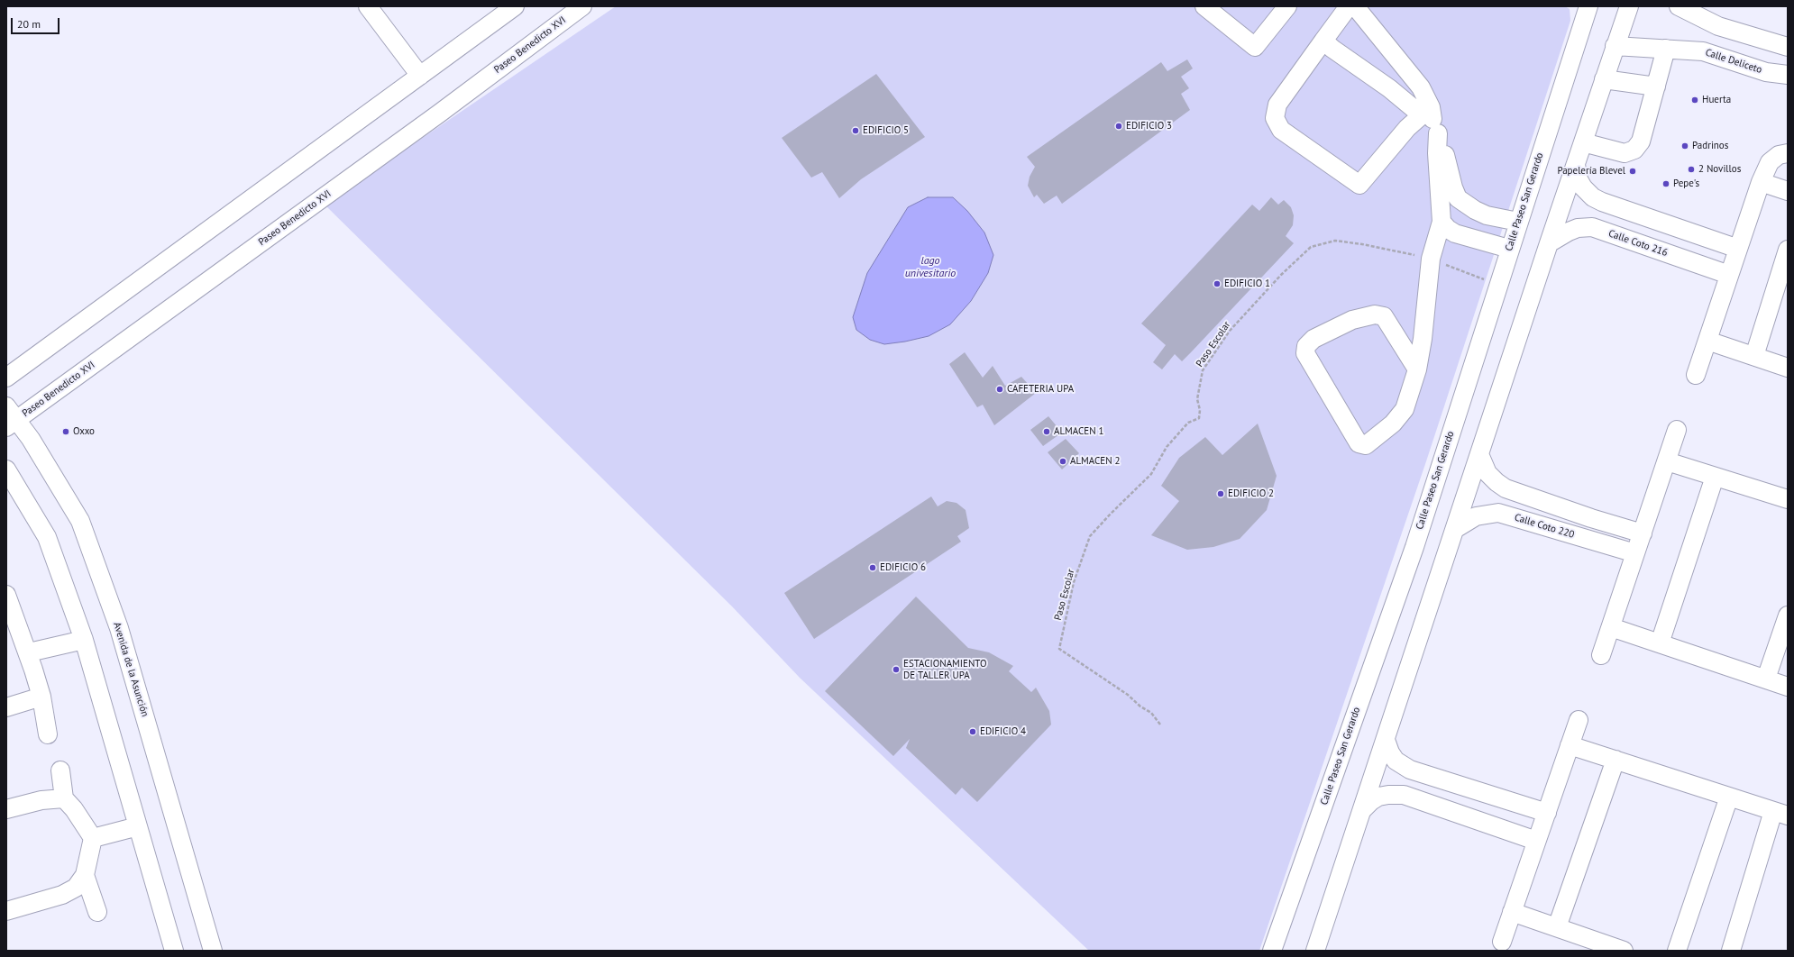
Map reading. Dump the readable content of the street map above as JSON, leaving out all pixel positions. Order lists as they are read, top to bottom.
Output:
{
  "streets": {
    "street": [
      "Paseo Benedicto XVI",
      "Calle Deliceto",
      "Calle Paseo San Gerardo",
      "Calle Coto 216",
      "Calle Coto 220",
      "Avenida de la Asunción"
    ],
    "path": ["Paso Escolar"]
  },
  "crossings": [
    ["Paseo Benedicto XVI", "Avenida de la Asunción"],
    ["Calle Paseo San Gerardo", "Paso Escolar"]
  ],
  "water": ["lago univesitario"],
  "places": [
    "Huerta",
    "EDIFICIO 3",
    "EDIFICIO 5",
    "Padrinos",
    "2 Novillos",
    "Papelería Blevel",
    "Pepe's",
    "EDIFICIO 1",
    "CAFETERIA UPA",
    "Oxxo",
    "ALMACEN 1",
    "ALMACEN 2",
    "EDIFICIO 2",
    "EDIFICIO 6",
    "ESTACIONAMIENTO DE TALLER UPA",
    "EDIFICIO 4"
  ],
  "scale_bar": "20 m"
}
